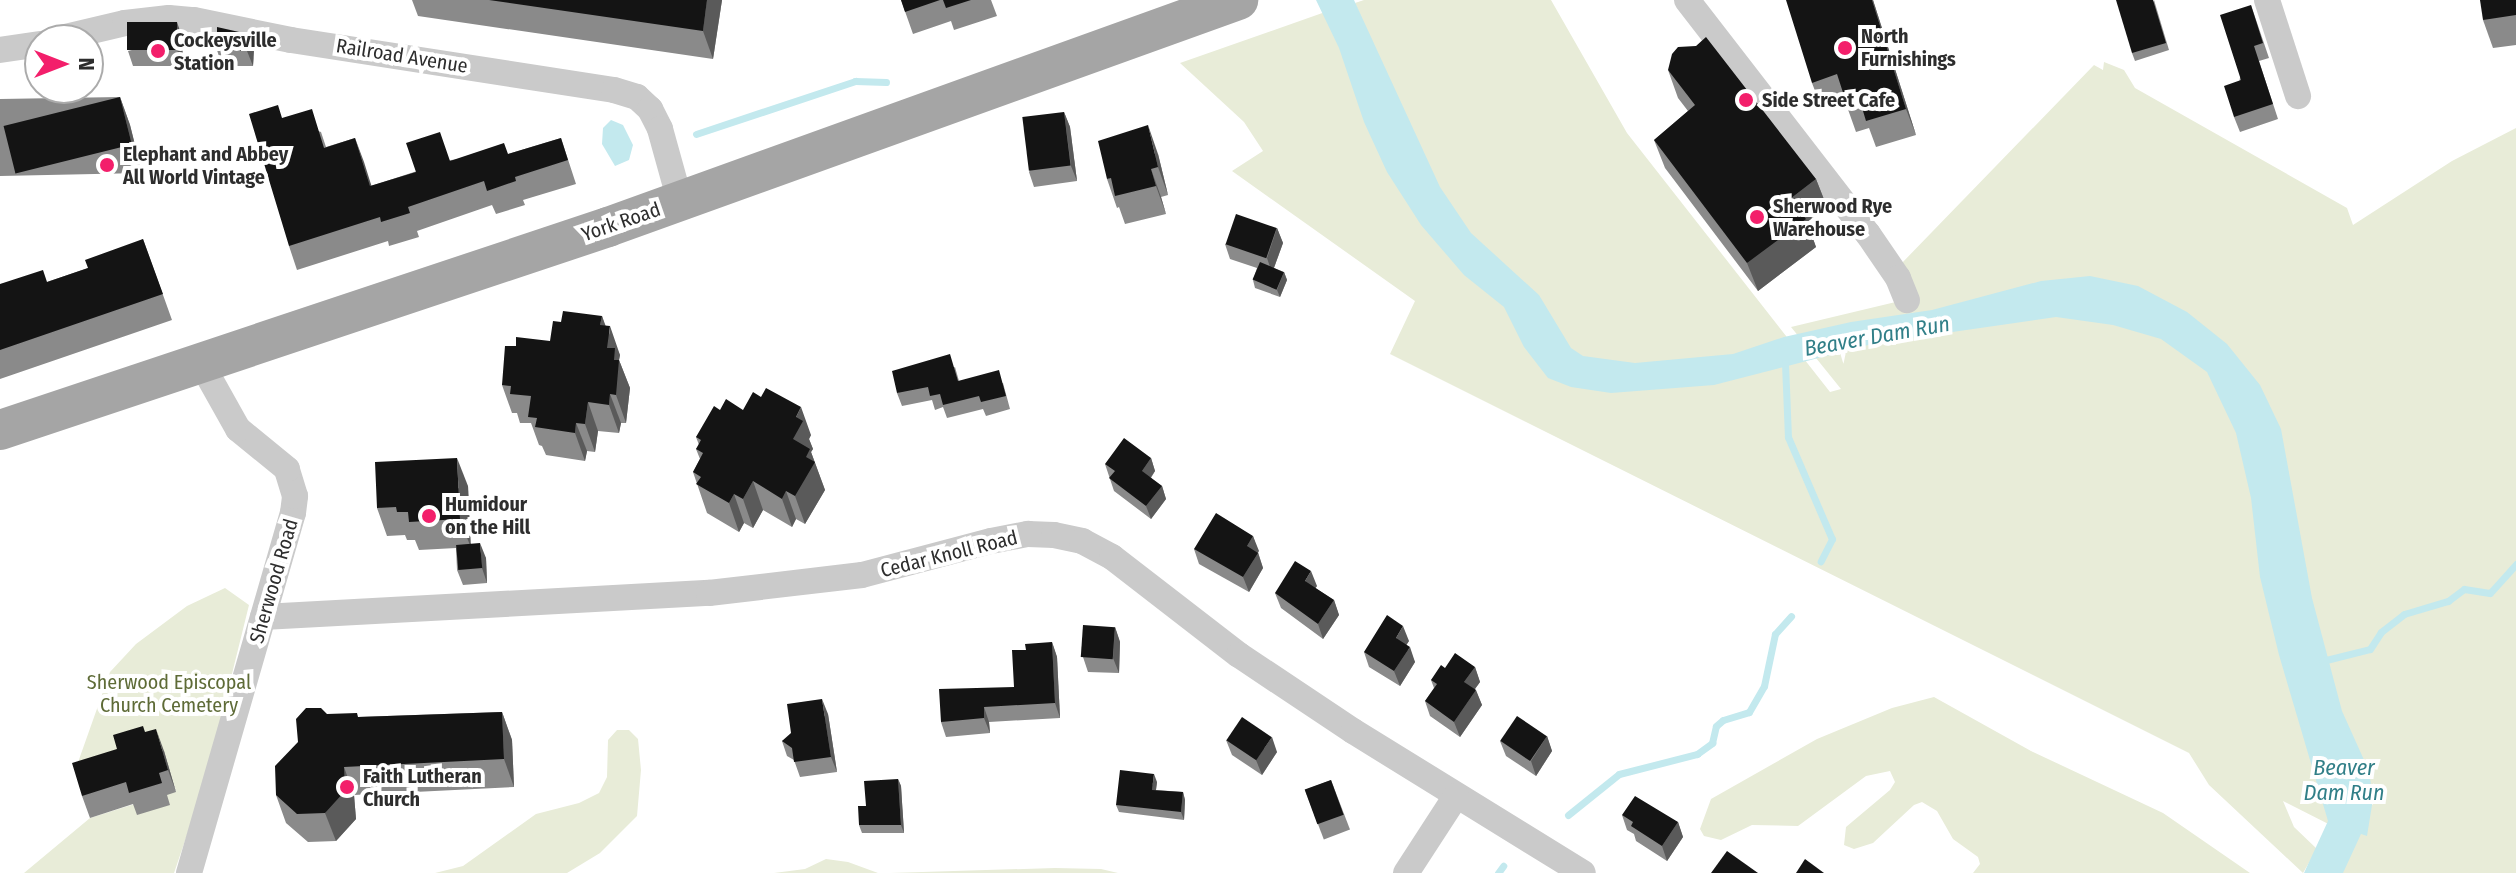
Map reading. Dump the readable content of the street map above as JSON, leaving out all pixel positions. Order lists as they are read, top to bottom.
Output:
{
  "streets": {
    "main road": ["York Road"],
    "street": ["Railroad Avenue", "Cedar Knoll Road", "Sherwood Road"]
  },
  "crossings": [
    ["Railroad Avenue", "York Road"],
    ["York Road", "Sherwood Road"],
    ["Cedar Knoll Road", "Sherwood Road"]
  ],
  "water": ["Beaver Dam Run"],
  "parks": ["Sherwood Episcopal Church Cemetery"],
  "places": [
    "North Furnishings",
    "Cockeysville Station",
    "Side Street Cafe",
    "Elephant and Abbey All World Vintage",
    "Sherwood Rye Warehouse",
    "Humidour on the Hill",
    "Faith Lutheran Church"
  ],
  "north": "right"
}
